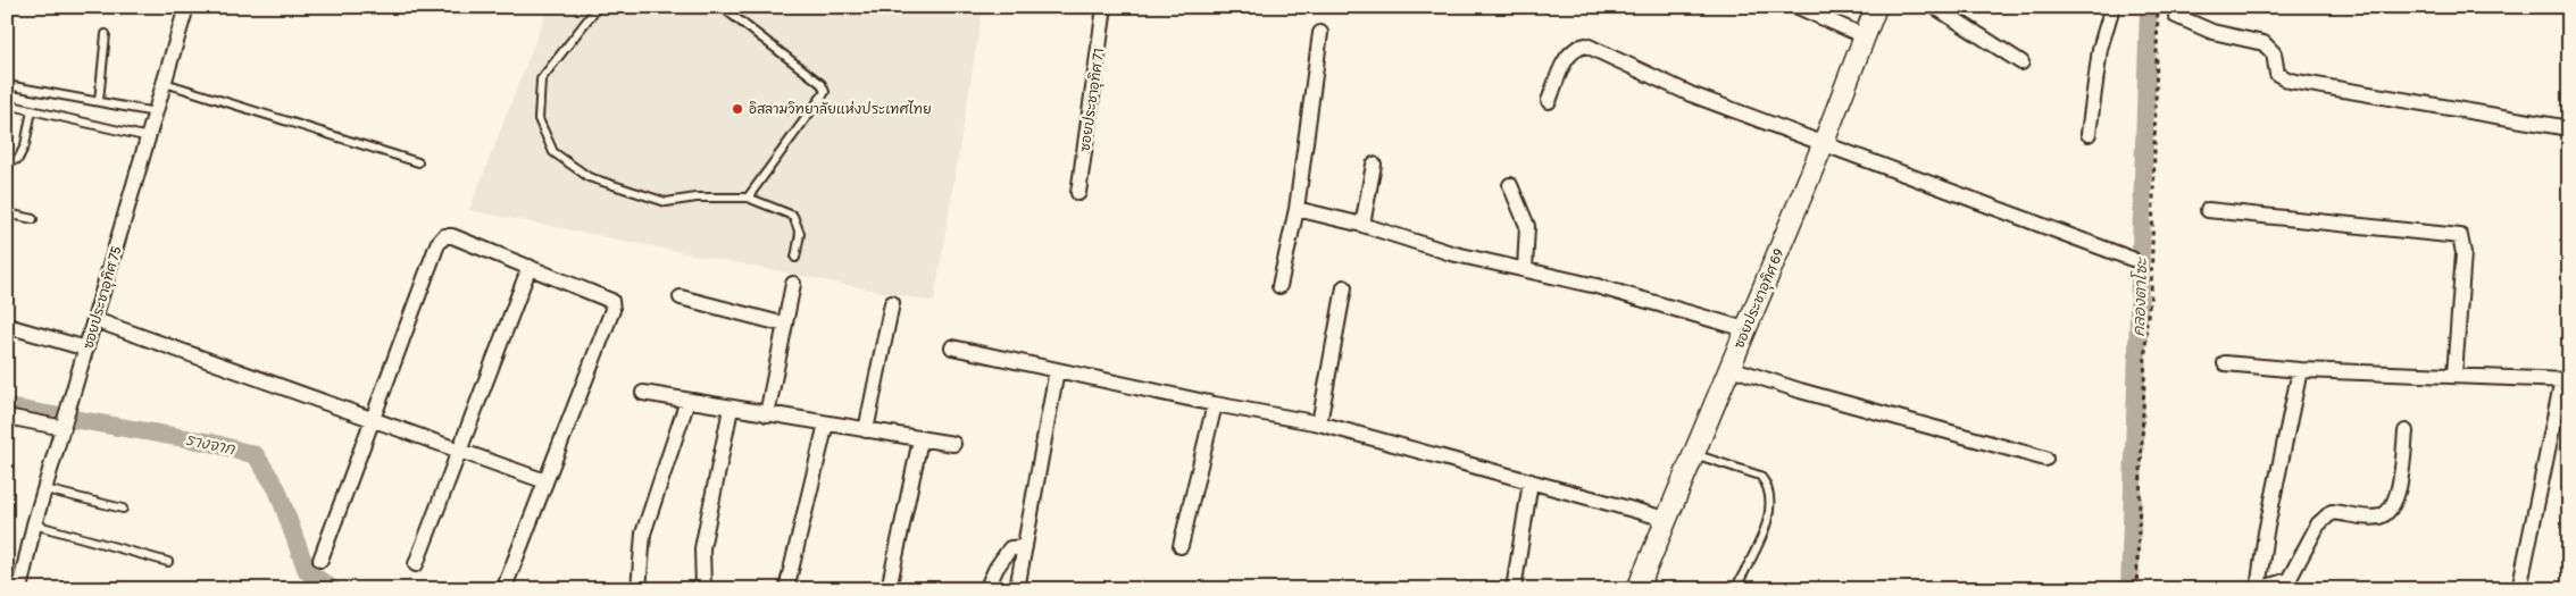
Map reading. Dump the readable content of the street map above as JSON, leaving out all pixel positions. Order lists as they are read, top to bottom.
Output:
{
  "streets": {
    "street": ["ซอยประชาอุทิศ 71", "ซอยประชาอุทิศ 75", "ซอยประชาอุทิศ 69"]
  },
  "water": ["คลองตาโซะ", "รางจาก"],
  "places": ["อิสลามวิทยาลัยแห่งประเทศไทย"]
}
